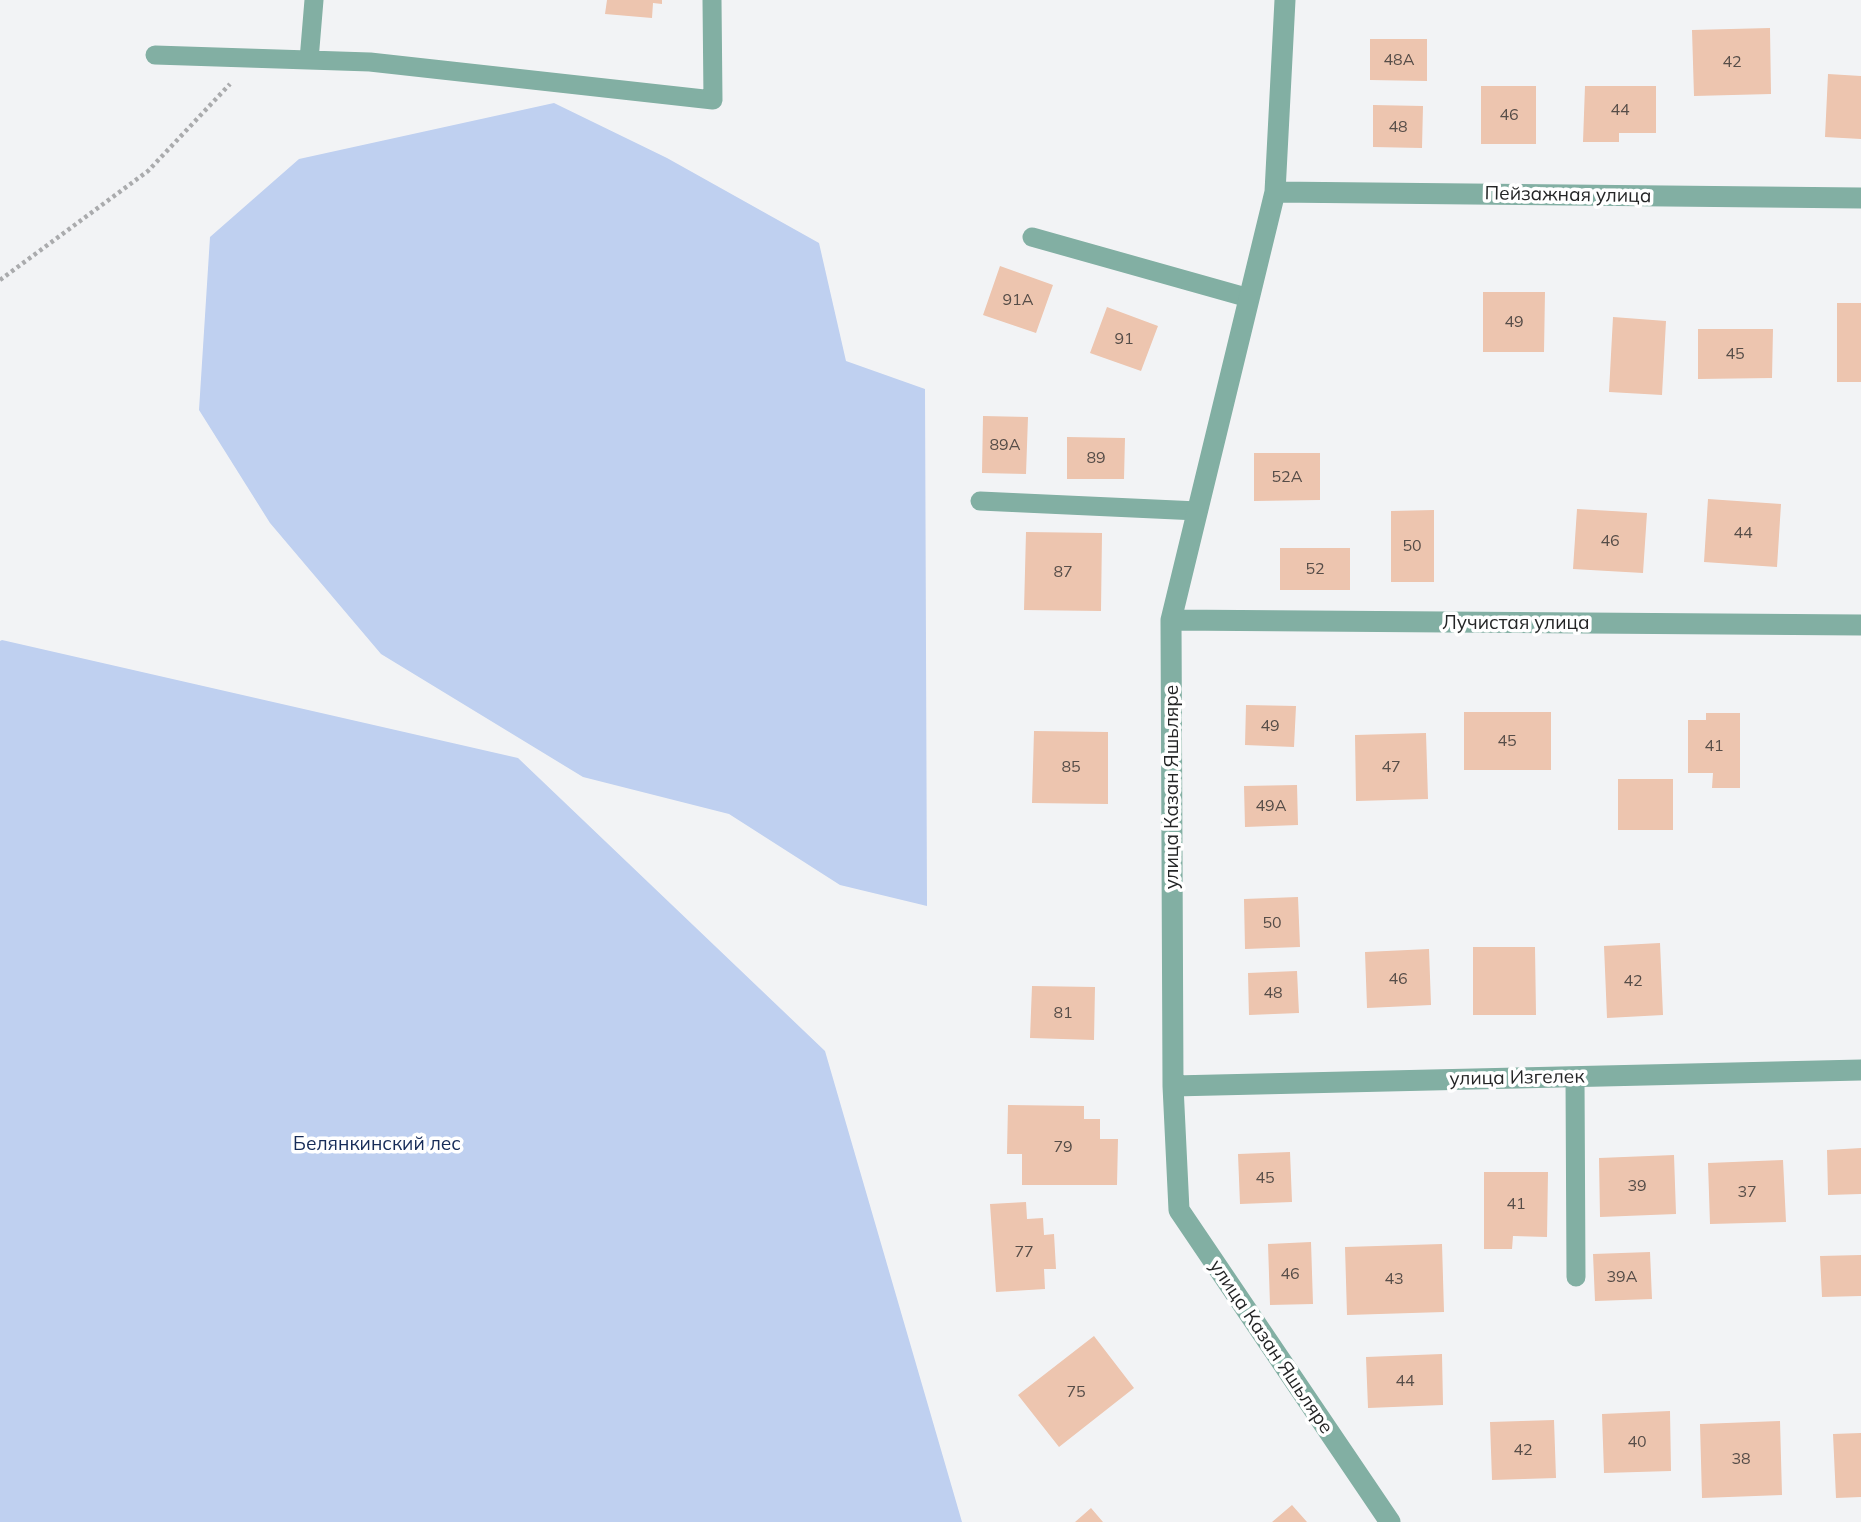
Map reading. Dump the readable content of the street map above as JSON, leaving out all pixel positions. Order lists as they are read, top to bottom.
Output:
{
  "streets": {
    "street": [
      "Пейзажная улица",
      "Лучистая улица",
      "улица Казан Яшьляре",
      "улица Изгелек"
    ]
  },
  "crossings": [
    ["Пейзажная улица", "улица Казан Яшьляре"],
    ["Лучистая улица", "улица Казан Яшьляре"],
    ["улица Казан Яшьляре", "улица Изгелек"]
  ],
  "parks": ["Белянкинский лес"],
  "house_numbers": [
    "48А",
    "42",
    "44",
    "46",
    "48",
    "91А",
    "49",
    "91",
    "45",
    "89А",
    "89",
    "52А",
    "44",
    "46",
    "50",
    "52",
    "87",
    "49",
    "45",
    "41",
    "85",
    "47",
    "49А",
    "50",
    "46",
    "42",
    "48",
    "81",
    "79",
    "45",
    "39",
    "37",
    "41",
    "77",
    "46",
    "39А",
    "43",
    "44",
    "75",
    "40",
    "42",
    "38"
  ]
}
